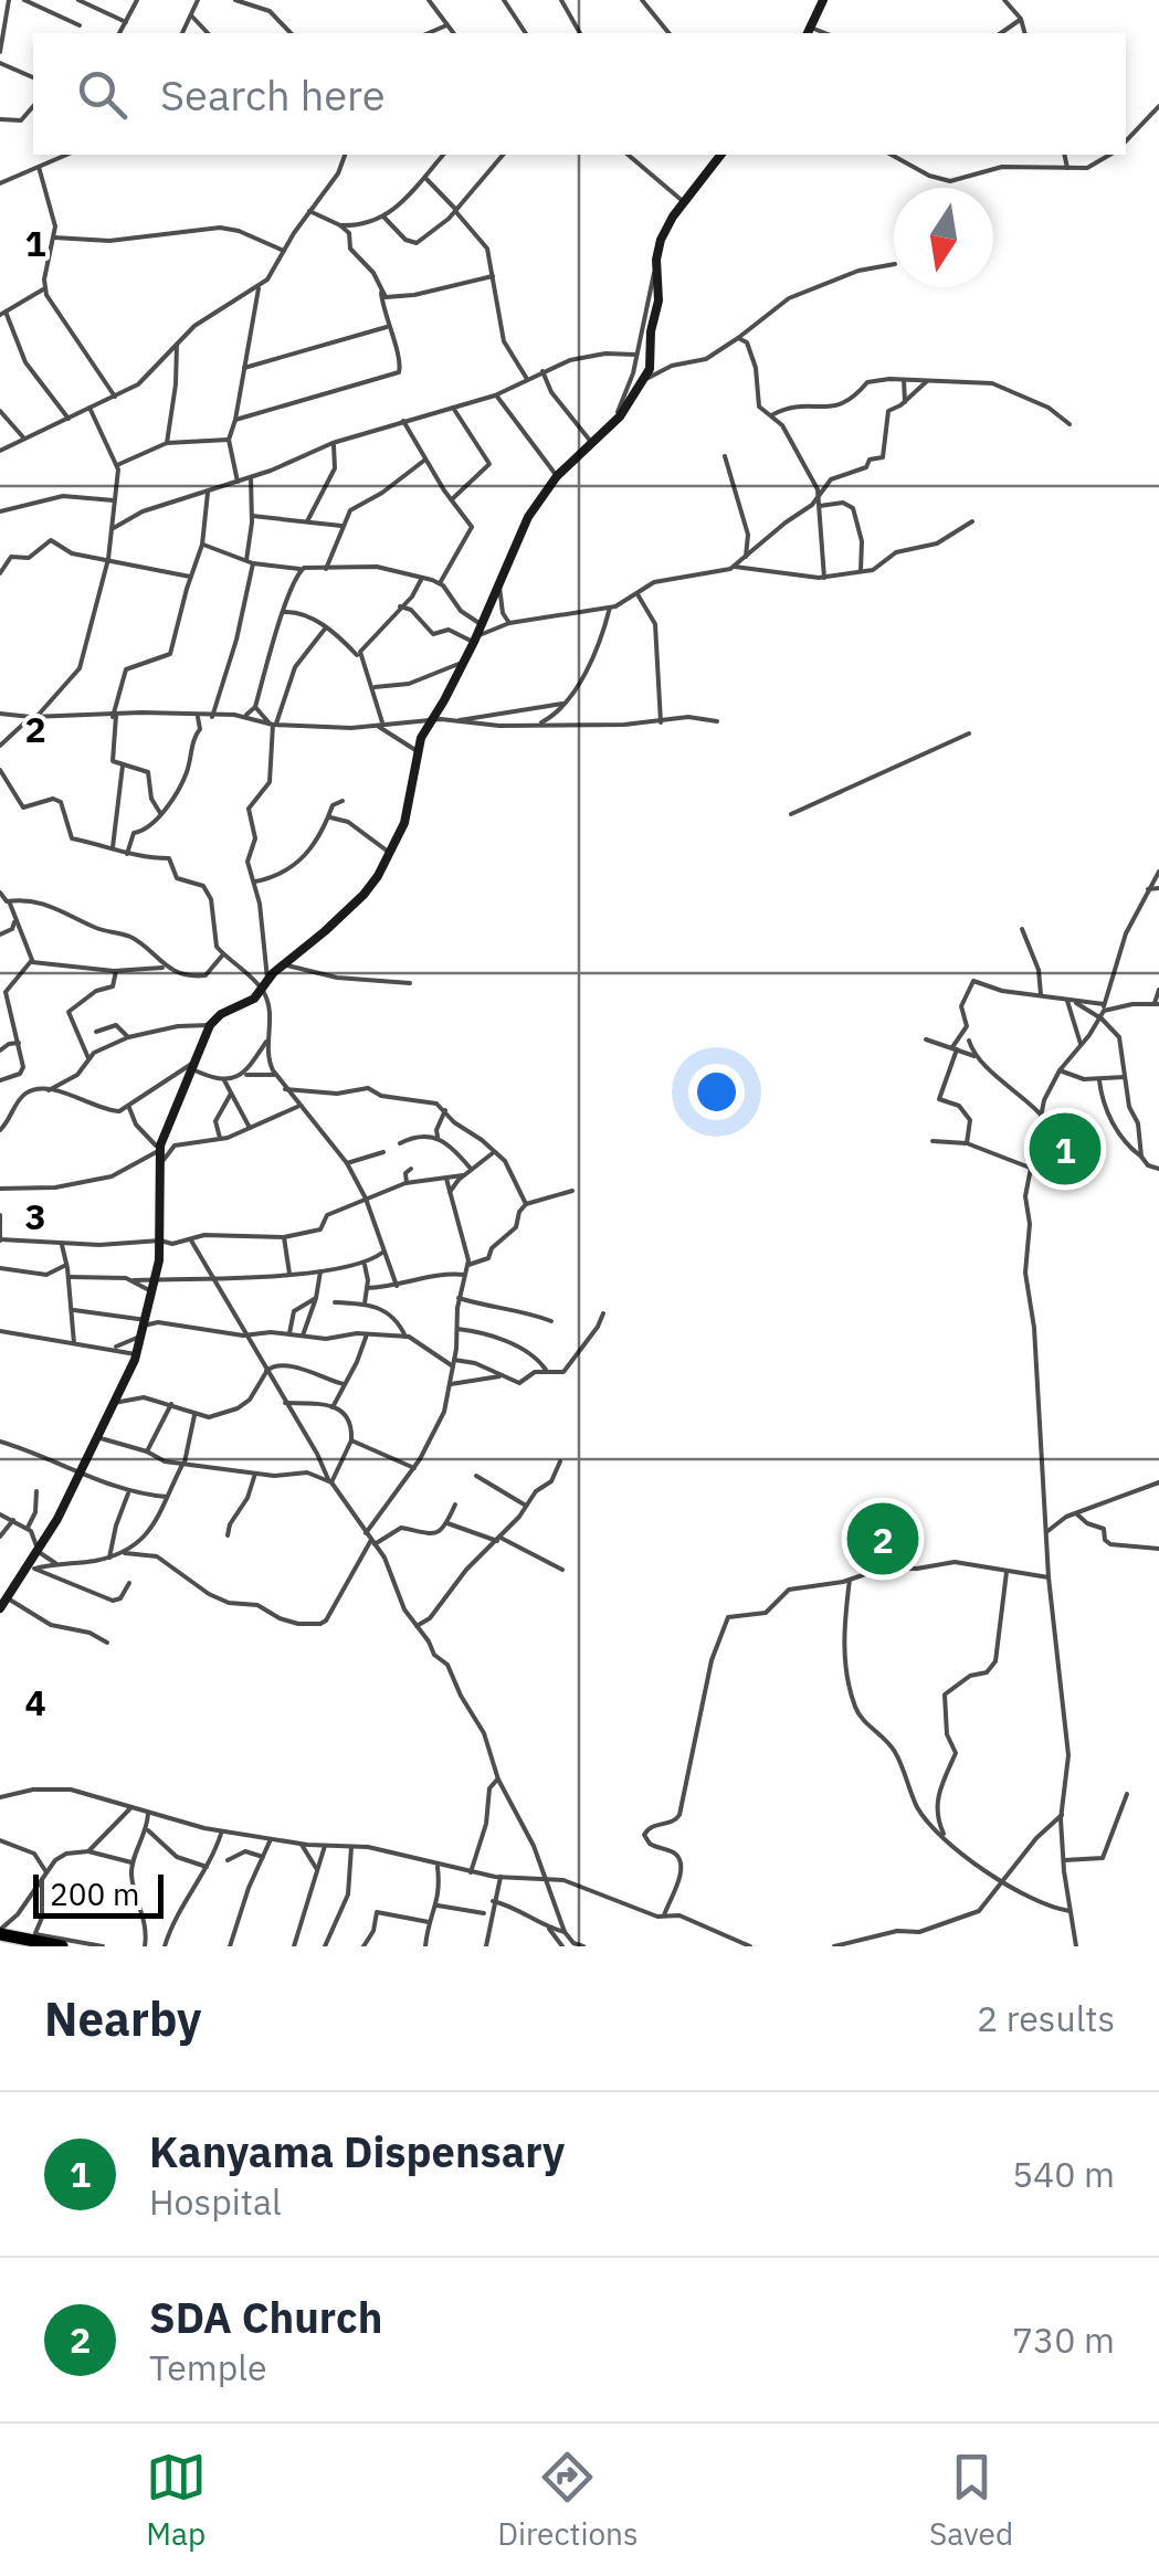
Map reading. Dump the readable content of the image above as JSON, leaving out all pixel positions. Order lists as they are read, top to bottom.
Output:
{
  "scale_bar": "200 m",
  "north": "bottom",
  "page": {
    "search": "Search here",
    "pins": ["1", "2"],
    "scale": "200 m",
    "heading": ["Nearby", "2 results"],
    "list": [
      {
        "mark": "1",
        "name": "Kanyama Dispensary",
        "note": "Hospital",
        "value": "540 m"
      },
      {
        "mark": "2",
        "name": "SDA Church",
        "note": "Temple",
        "value": "730 m"
      }
    ],
    "nav": ["Map", "Directions", "Saved"]
  },
  "grid": {
    "rows": [
      "1",
      "2",
      "3",
      "4"
    ]
  }
}
